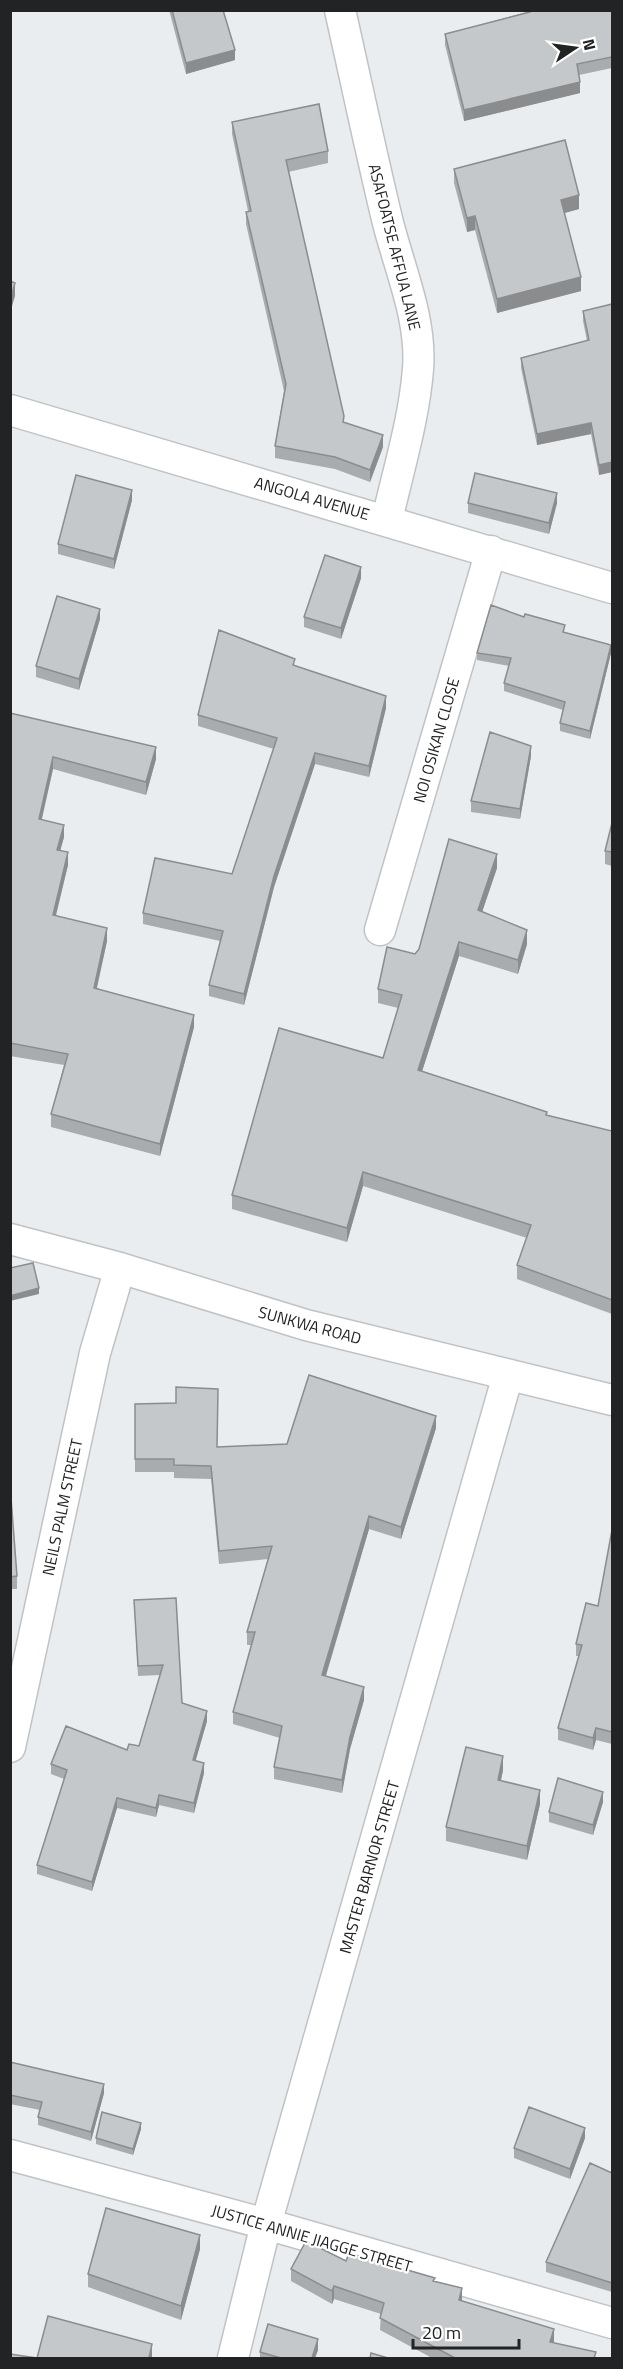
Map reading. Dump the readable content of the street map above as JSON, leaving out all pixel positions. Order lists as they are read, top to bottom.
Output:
{
  "streets": {
    "street": [
      "ASAFOATSE AFFUA LANE",
      "ANGOLA AVENUE",
      "NOI OSIKAN CLOSE",
      "SUNKWA ROAD",
      "NEILS PALM STREET",
      "MASTER BARNOR STREET",
      "JUSTICE ANNIE JIAGGE STREET"
    ]
  },
  "crossings": [
    ["ASAFOATSE AFFUA LANE", "ANGOLA AVENUE"],
    ["ANGOLA AVENUE", "NOI OSIKAN CLOSE"],
    ["SUNKWA ROAD", "NEILS PALM STREET"],
    ["SUNKWA ROAD", "MASTER BARNOR STREET"],
    ["MASTER BARNOR STREET", "JUSTICE ANNIE JIAGGE STREET"]
  ],
  "scale_bar": "20 m",
  "north": "right"
}
